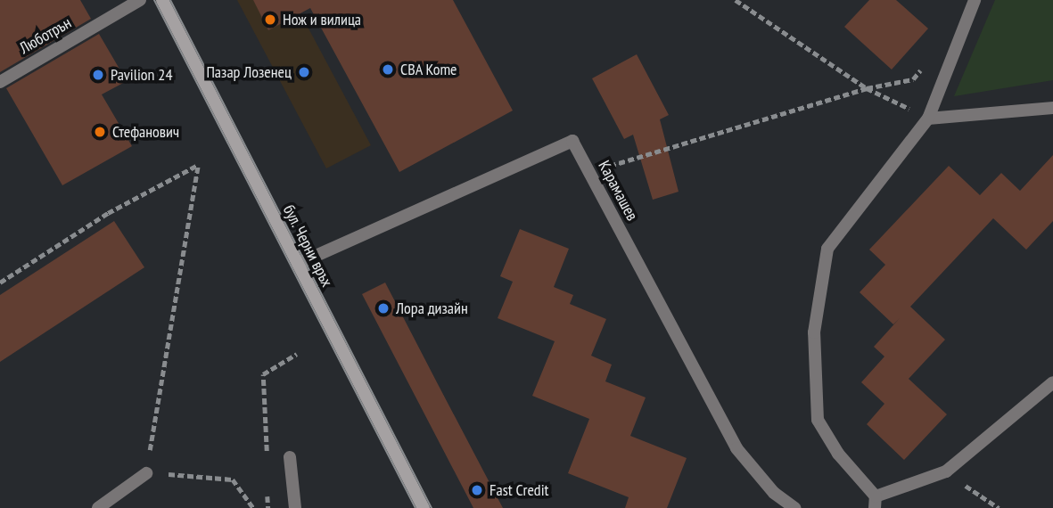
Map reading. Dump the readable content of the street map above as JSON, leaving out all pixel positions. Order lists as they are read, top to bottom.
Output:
{
  "streets": {
    "main road": ["бул. Черни връх"],
    "street": ["Люботрън", "Карамашев"]
  },
  "crossings": [
    ["Карамашев", "бул. Черни връх"]
  ],
  "places": [
    "Нож и вилица",
    "CBA Kome",
    "Пазар Лозенец",
    "Pavilion 24",
    "Стефанович",
    "Лора дизайн",
    "Fast Credit"
  ]
}
